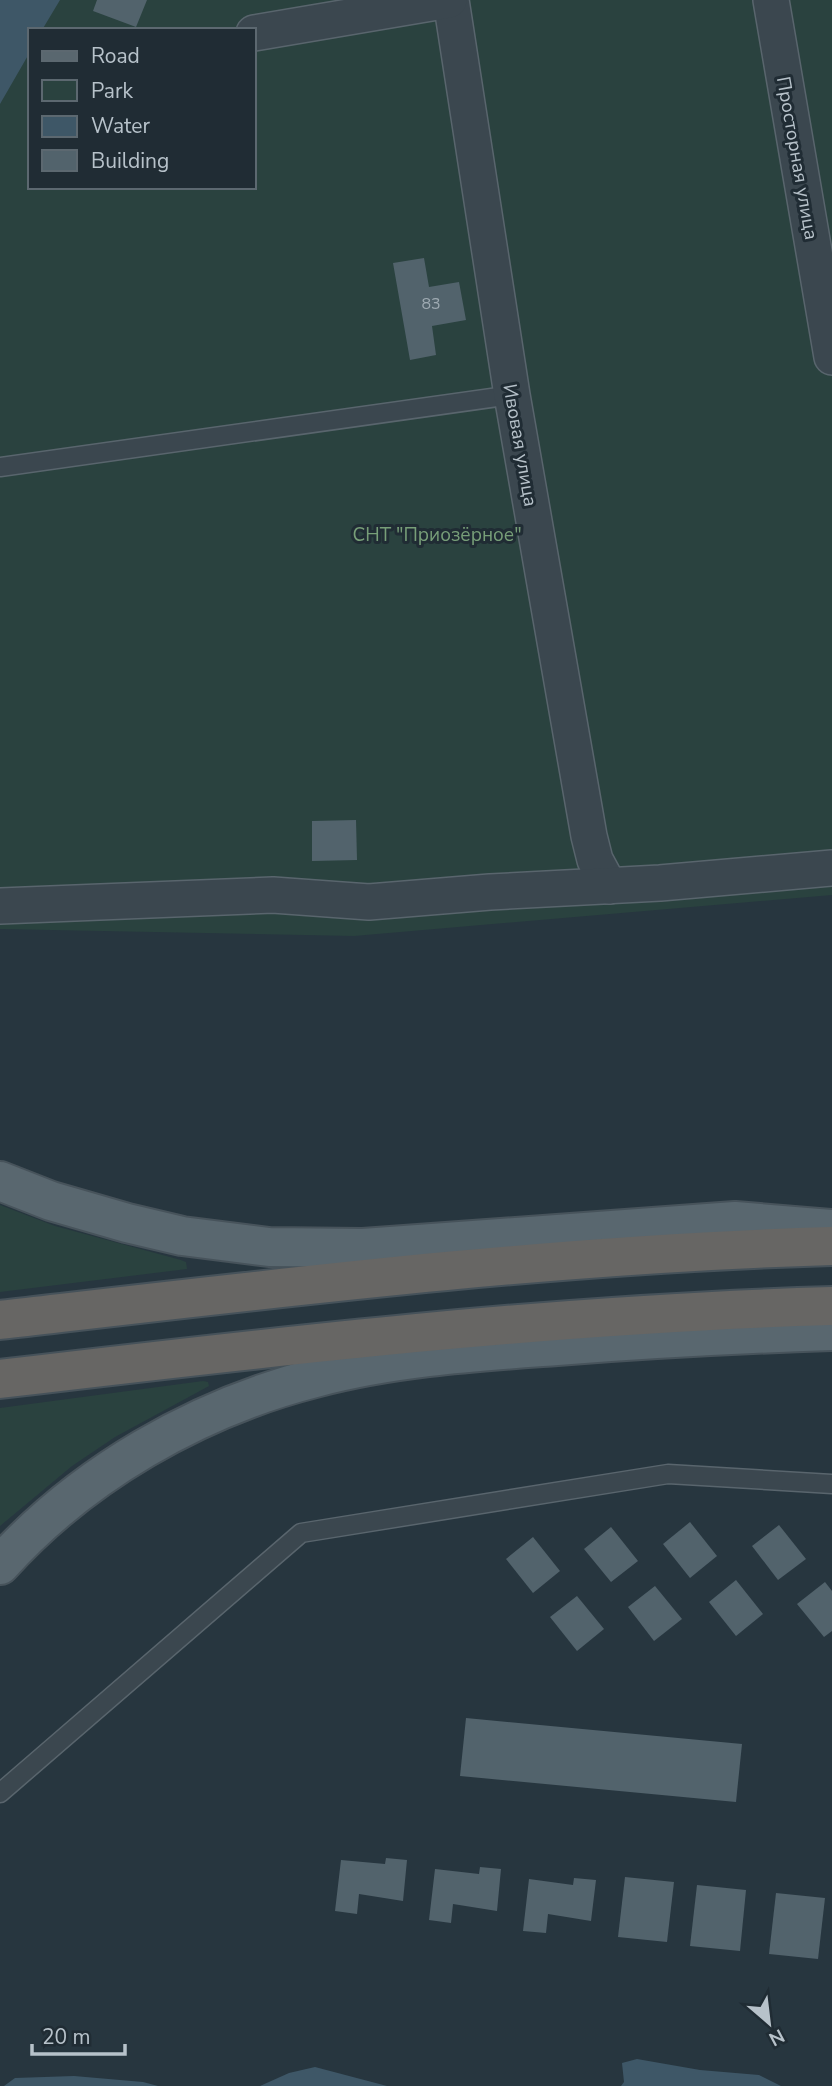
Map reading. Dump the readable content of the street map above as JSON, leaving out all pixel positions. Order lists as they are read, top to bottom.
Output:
{
  "streets": {
    "street": ["Просторная улица", "Ивовая улица"]
  },
  "parks": ["СНТ \"Приозёрное\""],
  "house_numbers": ["83"],
  "legend": [
    "Road",
    "Park",
    "Water",
    "Building"
  ],
  "scale_bar": "20 m",
  "north": "bottom right"
}
